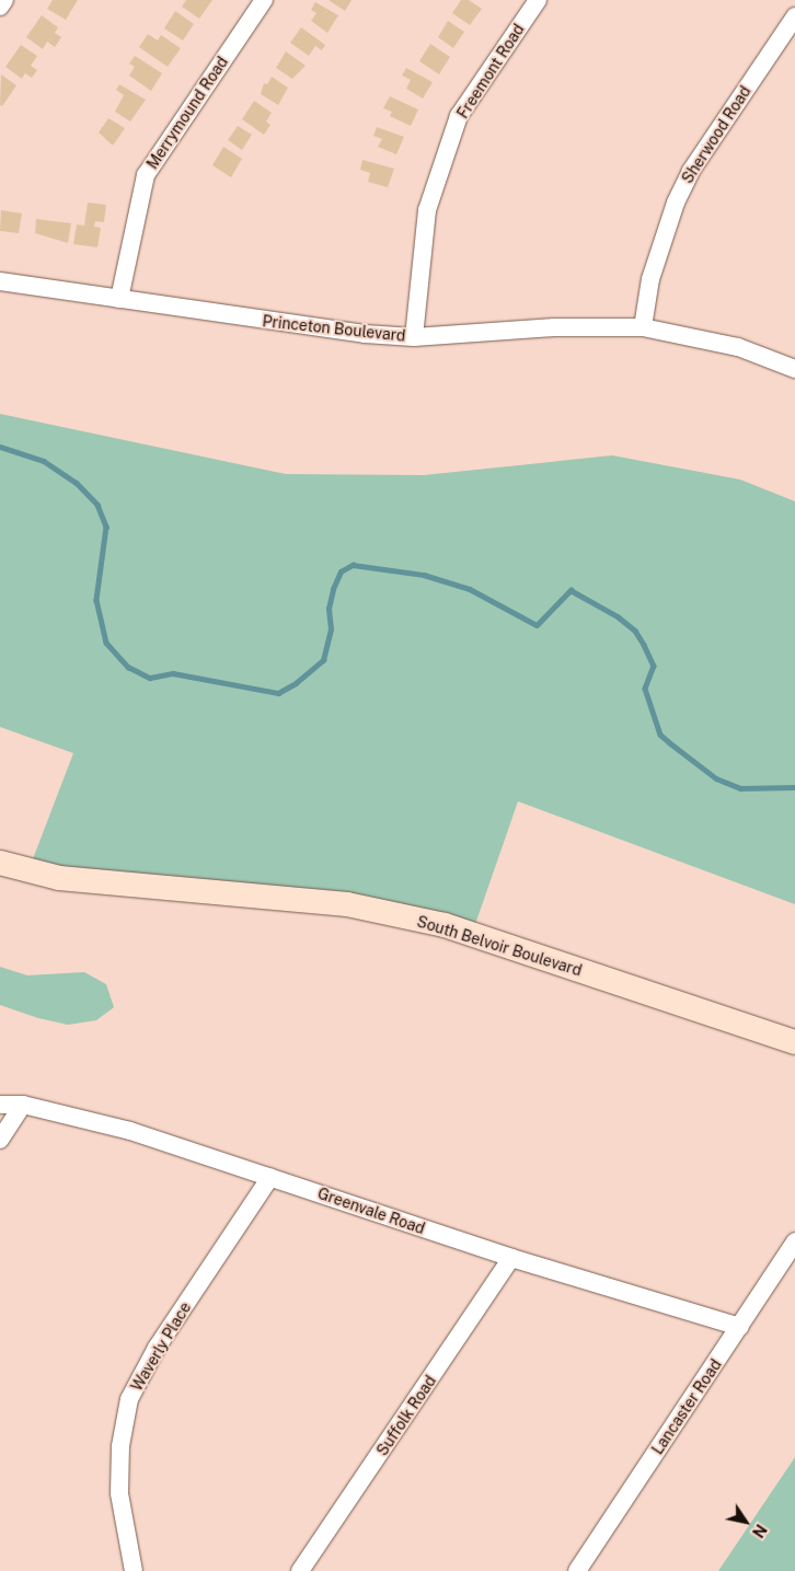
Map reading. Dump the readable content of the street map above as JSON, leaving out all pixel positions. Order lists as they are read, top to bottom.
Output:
{
  "streets": {
    "street": [
      "Freemont Road",
      "Merrymound Road",
      "Sherwood Road",
      "Princeton Boulevard",
      "South Belvoir Boulevard",
      "Greenvale Road",
      "Waverly Place",
      "Lancaster Road",
      "Suffolk Road"
    ]
  },
  "crossings": [
    ["Freemont Road", "Princeton Boulevard"],
    ["Merrymound Road", "Princeton Boulevard"],
    ["Sherwood Road", "Princeton Boulevard"],
    ["Greenvale Road", "Waverly Place"],
    ["Greenvale Road", "Lancaster Road"],
    ["Greenvale Road", "Suffolk Road"]
  ],
  "north": "bottom right"
}
